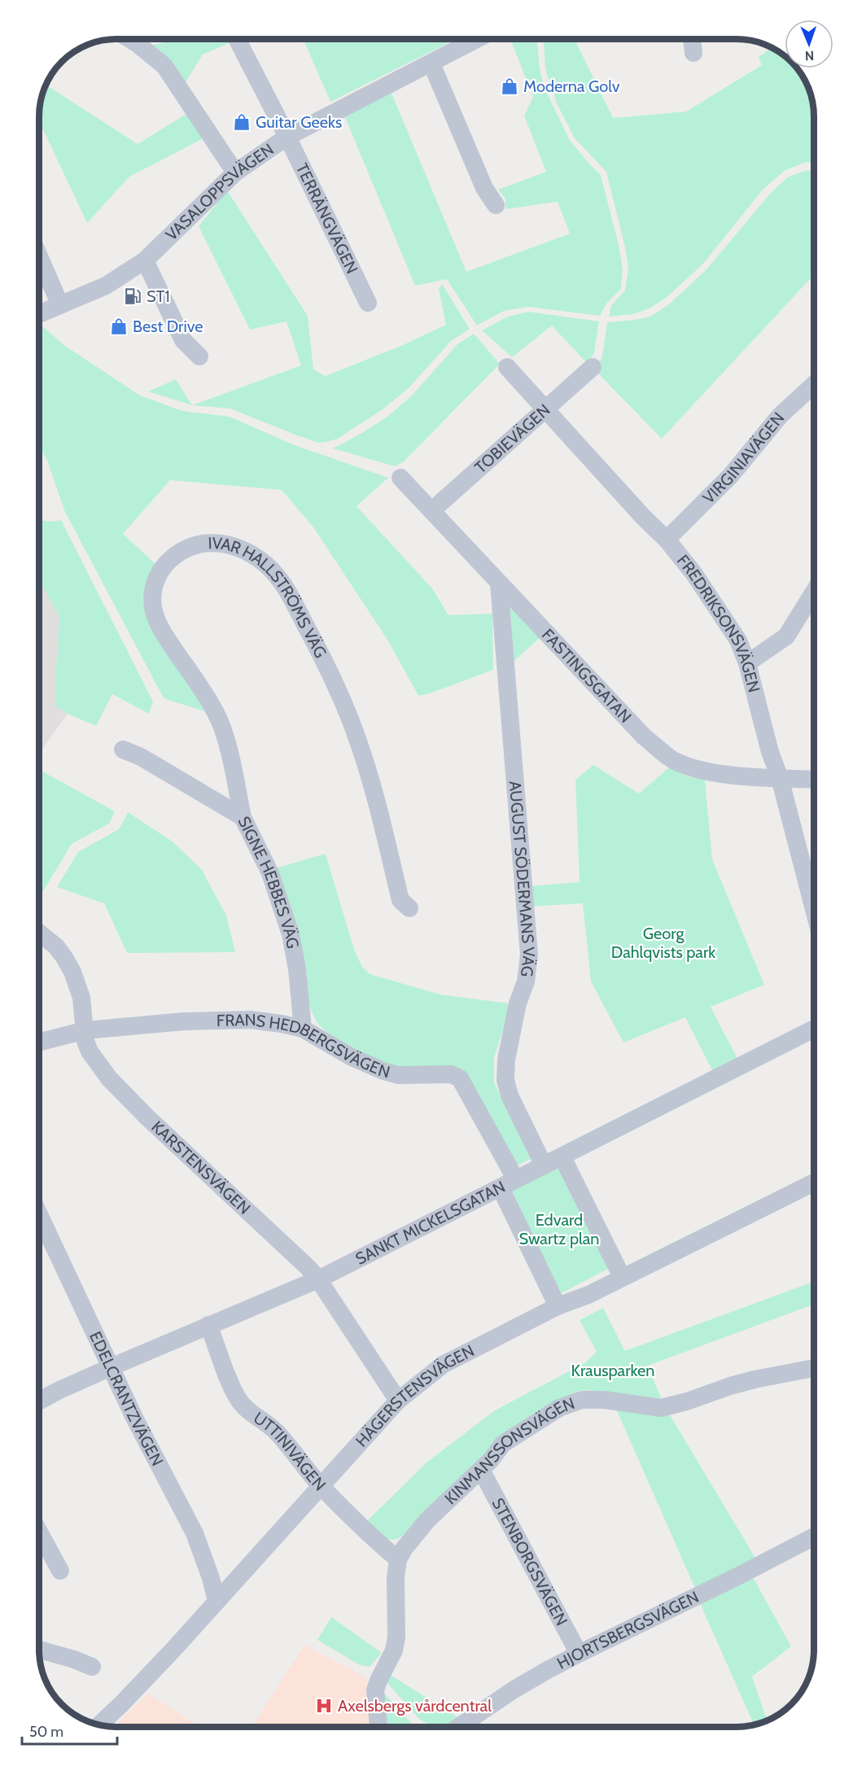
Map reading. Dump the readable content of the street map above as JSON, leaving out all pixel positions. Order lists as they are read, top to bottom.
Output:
{
  "streets": {
    "street": [
      "VASALOPPSVÄGEN",
      "TERRÄNGVÄGEN",
      "TOBIEVÄGEN",
      "VIRGINIAVÄGEN",
      "IVAR HALLSTRÖMS VÄG",
      "FREDRIKSONSVÄGEN",
      "FASTINGSGATAN",
      "AUGUST SÖDERMANS VÄG",
      "SIGNE HEBBES VÄG",
      "FRANS HEDBERGSVÄGEN",
      "KARSTENSVÄGEN",
      "SANKT MICKELSGATAN",
      "EDELCRANTZVÄGEN",
      "HÄGERSTENSVÄGEN",
      "UTTINIVÄGEN",
      "KINMANSSONSVÄGEN",
      "STENBORGSVÄGEN",
      "HJORTSBERGSVÄGEN"
    ]
  },
  "crossings": [
    ["VASALOPPSVÄGEN", "TERRÄNGVÄGEN"],
    ["TOBIEVÄGEN", "FREDRIKSONSVÄGEN"],
    ["TOBIEVÄGEN", "FASTINGSGATAN"],
    ["VIRGINIAVÄGEN", "FREDRIKSONSVÄGEN"],
    ["IVAR HALLSTRÖMS VÄG", "SIGNE HEBBES VÄG"],
    ["FREDRIKSONSVÄGEN", "FASTINGSGATAN"],
    ["FASTINGSGATAN", "AUGUST SÖDERMANS VÄG"],
    ["AUGUST SÖDERMANS VÄG", "SANKT MICKELSGATAN"],
    ["SIGNE HEBBES VÄG", "FRANS HEDBERGSVÄGEN"],
    ["FRANS HEDBERGSVÄGEN", "KARSTENSVÄGEN"],
    ["FRANS HEDBERGSVÄGEN", "SANKT MICKELSGATAN"],
    ["KARSTENSVÄGEN", "SANKT MICKELSGATAN"],
    ["KARSTENSVÄGEN", "HÄGERSTENSVÄGEN"],
    ["SANKT MICKELSGATAN", "EDELCRANTZVÄGEN"],
    ["SANKT MICKELSGATAN", "UTTINIVÄGEN"],
    ["EDELCRANTZVÄGEN", "HÄGERSTENSVÄGEN"],
    ["HÄGERSTENSVÄGEN", "UTTINIVÄGEN"],
    ["UTTINIVÄGEN", "KINMANSSONSVÄGEN"],
    ["KINMANSSONSVÄGEN", "STENBORGSVÄGEN"],
    ["STENBORGSVÄGEN", "HJORTSBERGSVÄGEN"]
  ],
  "parks": ["Georg Dahlqvists park", "Edvard Swartz plan", "Krausparken"],
  "places": {
    "shop": ["Moderna Golv", "Guitar Geeks", "Best Drive"],
    "fuel station": ["ST1"],
    "hospital": ["Axelsbergs vårdcentral"]
  },
  "scale_bar": "50 m",
  "north": "bottom"
}
